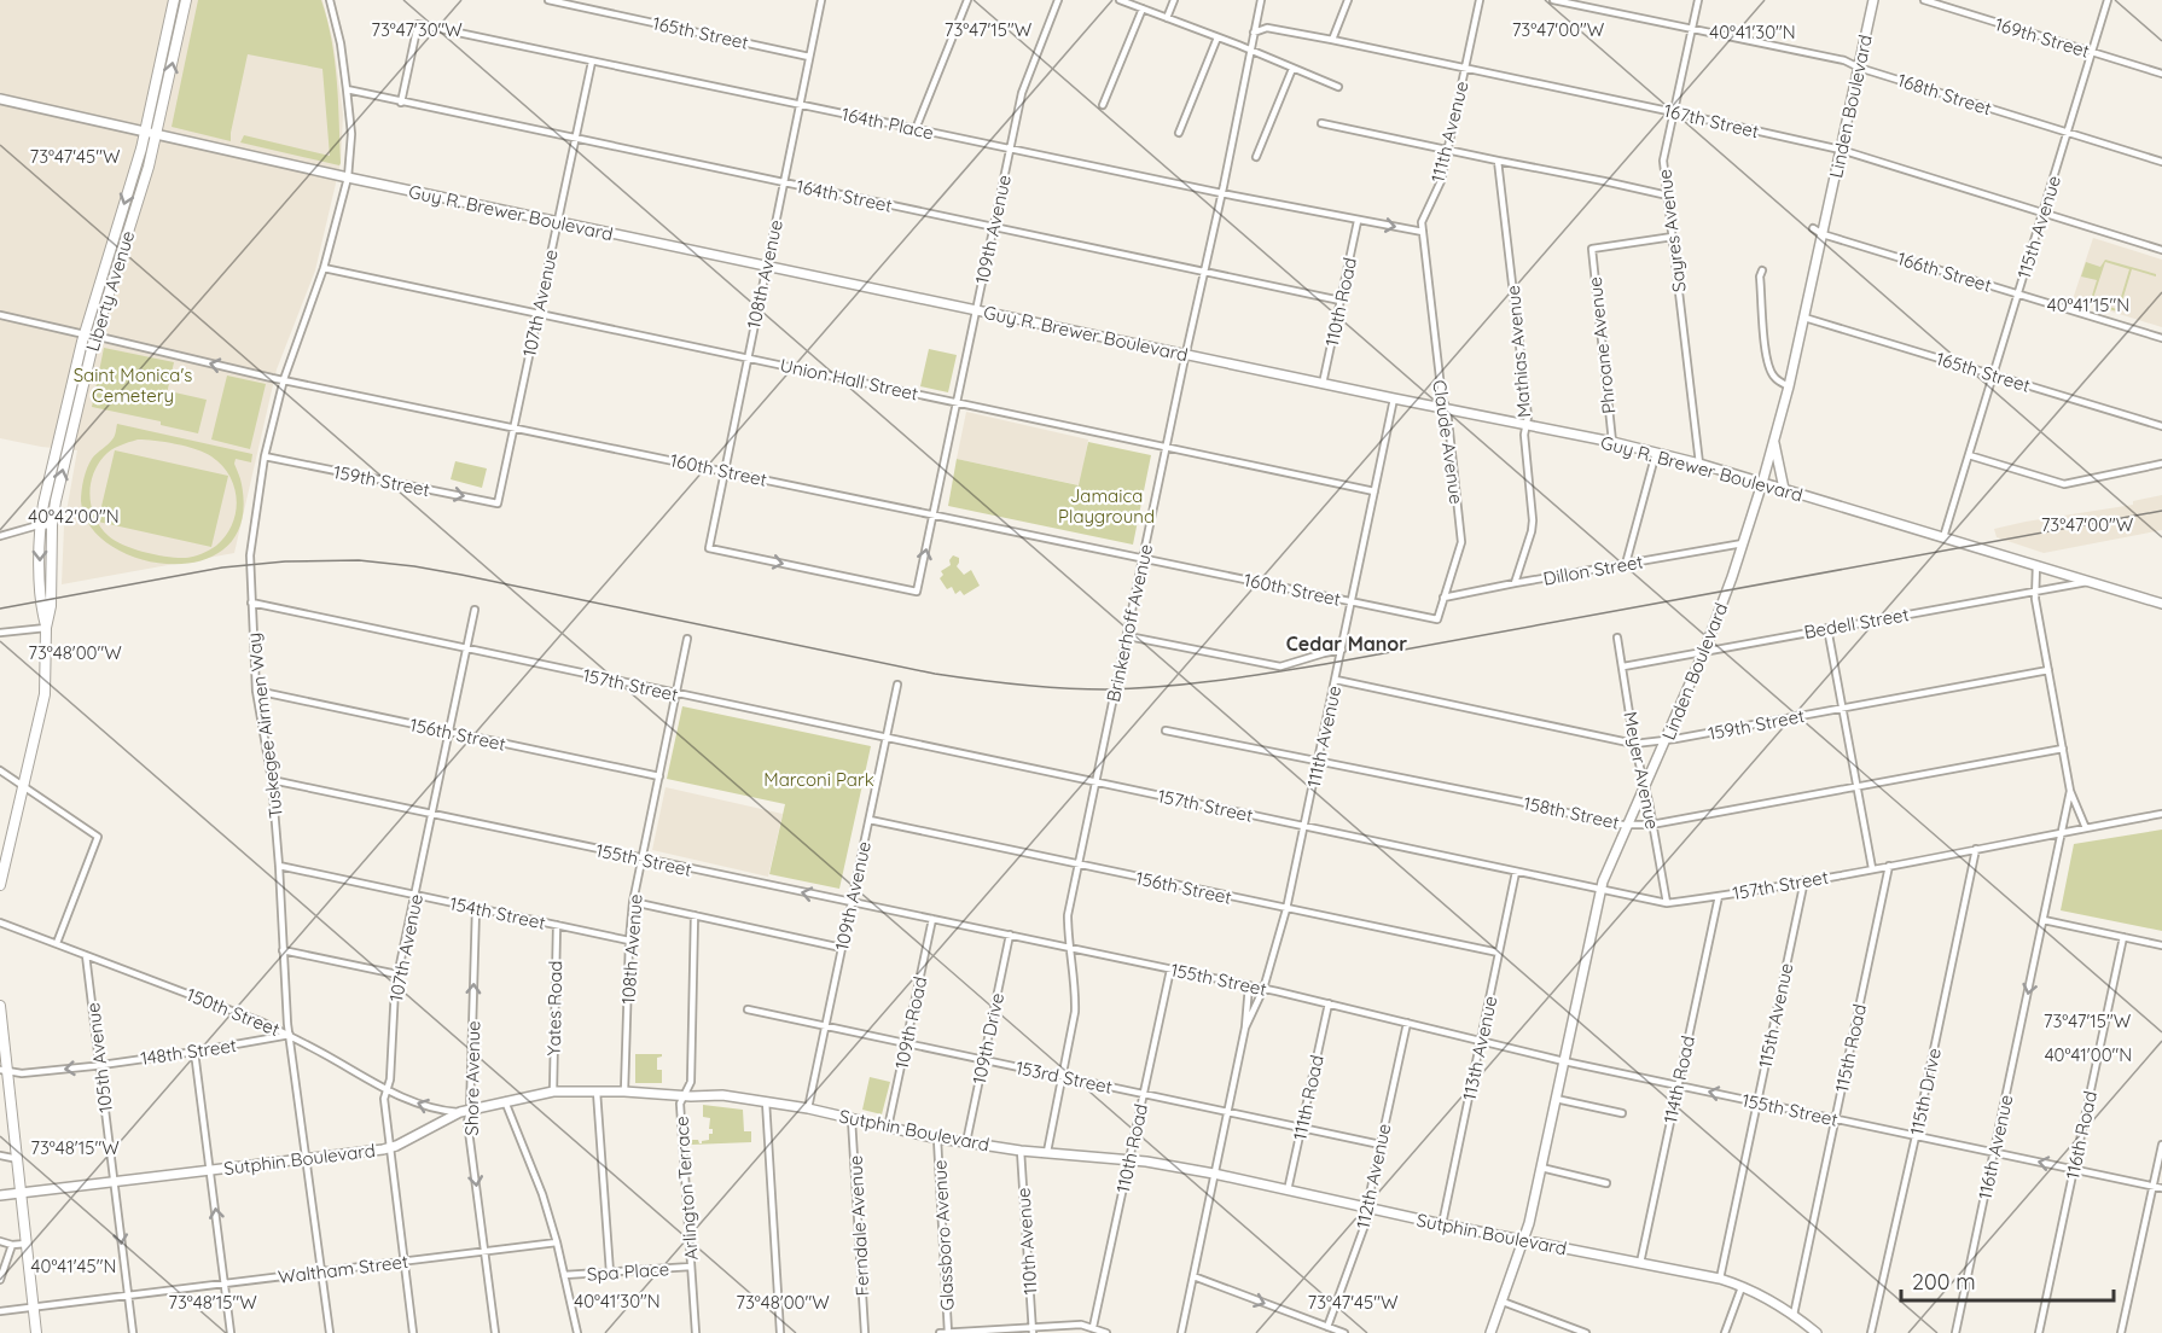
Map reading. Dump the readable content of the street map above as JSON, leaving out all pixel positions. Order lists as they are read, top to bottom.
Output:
{
  "streets": {
    "main road": [
      "Linden Boulevard",
      "Guy R. Brewer Boulevard",
      "Liberty Avenue",
      "Sutphin Boulevard"
    ],
    "street": [
      "165th Street",
      "169th Street",
      "168th Street",
      "167th Street",
      "164th Place",
      "111th Avenue",
      "164th Street",
      "115th Avenue",
      "109th Avenue",
      "Sayres Avenue",
      "166th Street",
      "108th Avenue",
      "110th Road",
      "107th Avenue",
      "Phroane Avenue",
      "Mathias Avenue",
      "Union Hall Street",
      "Claude Avenue",
      "160th Street",
      "159th Street",
      "Dillon Street",
      "Brinkerhoff Avenue",
      "Bedell Street",
      "157th Street",
      "Tuskegee Airmen Way",
      "156th Street",
      "Meyer Avenue",
      "158th Street",
      "155th Street",
      "154th Street",
      "Yates Road",
      "150th Street",
      "109th Road",
      "109th Drive",
      "113th Avenue",
      "115th Road",
      "148th Street",
      "105th Avenue",
      "153rd Street",
      "Shore Avenue",
      "114th Road",
      "115th Drive",
      "111th Road",
      "116th Road",
      "116th Avenue",
      "112th Avenue",
      "Arlington Terrace",
      "Ferndale Avenue",
      "Glassboro Avenue",
      "110th Avenue",
      "Waltham Street",
      "Spa Place"
    ]
  },
  "crossings": [
    ["165th Street", "Linden Boulevard"],
    ["165th Street", "115th Avenue"],
    ["165th Street", "108th Avenue"],
    ["169th Street", "115th Avenue"],
    ["168th Street", "Linden Boulevard"],
    ["168th Street", "115th Avenue"],
    ["168th Street", "Sayres Avenue"],
    ["Linden Boulevard", "167th Street"],
    ["Linden Boulevard", "Guy R. Brewer Boulevard"],
    ["Linden Boulevard", "166th Street"],
    ["Linden Boulevard", "159th Street"],
    ["Linden Boulevard", "Dillon Street"],
    ["Linden Boulevard", "Bedell Street"],
    ["Linden Boulevard", "157th Street"],
    ["Linden Boulevard", "Meyer Avenue"],
    ["Linden Boulevard", "158th Street"],
    ["Linden Boulevard", "155th Street"],
    ["Linden Boulevard", "Sutphin Boulevard"],
    ["167th Street", "111th Avenue"],
    ["167th Street", "115th Avenue"],
    ["167th Street", "Sayres Avenue"],
    ["167th Street", "Brinkerhoff Avenue"],
    ["164th Place", "111th Avenue"],
    ["164th Place", "164th Street"],
    ["164th Place", "109th Avenue"],
    ["164th Place", "108th Avenue"],
    ["164th Place", "110th Road"],
    ["164th Place", "107th Avenue"],
    ["164th Place", "Brinkerhoff Avenue"],
    ["111th Avenue", "Guy R. Brewer Boulevard"],
    ["111th Avenue", "Union Hall Street"],
    ["111th Avenue", "Claude Avenue"],
    ["111th Avenue", "160th Street"],
    ["111th Avenue", "159th Street"],
    ["111th Avenue", "157th Street"],
    ["111th Avenue", "156th Street"],
    ["111th Avenue", "158th Street"],
    ["111th Avenue", "155th Street"],
    ["111th Avenue", "153rd Street"],
    ["111th Avenue", "Sutphin Boulevard"],
    ["164th Street", "109th Avenue"],
    ["164th Street", "108th Avenue"],
    ["164th Street", "110th Road"],
    ["164th Street", "107th Avenue"],
    ["164th Street", "Brinkerhoff Avenue"],
    ["164th Street", "Tuskegee Airmen Way"],
    ["Guy R. Brewer Boulevard", "115th Avenue"],
    ["Guy R. Brewer Boulevard", "109th Avenue"],
    ["Guy R. Brewer Boulevard", "Sayres Avenue"],
    ["Guy R. Brewer Boulevard", "108th Avenue"],
    ["Guy R. Brewer Boulevard", "Liberty Avenue"],
    ["Guy R. Brewer Boulevard", "110th Road"],
    ["Guy R. Brewer Boulevard", "107th Avenue"],
    ["Guy R. Brewer Boulevard", "Phroane Avenue"],
    ["Guy R. Brewer Boulevard", "Mathias Avenue"],
    ["Guy R. Brewer Boulevard", "Claude Avenue"],
    ["Guy R. Brewer Boulevard", "Brinkerhoff Avenue"],
    ["Guy R. Brewer Boulevard", "Bedell Street"],
    ["Guy R. Brewer Boulevard", "Tuskegee Airmen Way"],
    ["Guy R. Brewer Boulevard", "116th Avenue"],
    ["115th Avenue", "166th Street"],
    ["115th Avenue", "157th Street"],
    ["115th Avenue", "155th Street"],
    ["115th Avenue", "Sutphin Boulevard"],
    ["109th Avenue", "108th Avenue"],
    ["109th Avenue", "Union Hall Street"],
    ["109th Avenue", "160th Street"],
    ["109th Avenue", "157th Street"],
    ["109th Avenue", "156th Street"],
    ["109th Avenue", "155th Street"],
    ["109th Avenue", "153rd Street"],
    ["109th Avenue", "Sutphin Boulevard"],
    ["Sayres Avenue", "Phroane Avenue"],
    ["108th Avenue", "Union Hall Street"],
    ["108th Avenue", "160th Street"],
    ["108th Avenue", "157th Street"],
    ["108th Avenue", "156th Street"],
    ["108th Avenue", "155th Street"],
    ["108th Avenue", "154th Street"],
    ["108th Avenue", "Sutphin Boulevard"],
    ["Liberty Avenue", "160th Street"],
    ["110th Road", "155th Street"],
    ["110th Road", "153rd Street"],
    ["110th Road", "Sutphin Boulevard"],
    ["107th Avenue", "Union Hall Street"],
    ["107th Avenue", "160th Street"],
    ["107th Avenue", "159th Street"],
    ["107th Avenue", "157th Street"],
    ["107th Avenue", "156th Street"],
    ["107th Avenue", "155th Street"],
    ["107th Avenue", "154th Street"],
    ["107th Avenue", "150th Street"],
    ["107th Avenue", "Sutphin Boulevard"],
    ["107th Avenue", "Waltham Street"],
    ["Mathias Avenue", "Dillon Street"],
    ["Union Hall Street", "Brinkerhoff Avenue"],
    ["Union Hall Street", "Tuskegee Airmen Way"],
    ["Claude Avenue", "160th Street"],
    ["Claude Avenue", "Dillon Street"],
    ["160th Street", "Brinkerhoff Avenue"],
    ["160th Street", "Tuskegee Airmen Way"],
    ["159th Street", "Tuskegee Airmen Way"],
    ["159th Street", "Meyer Avenue"],
    ["159th Street", "116th Avenue"],
    ["Brinkerhoff Avenue", "157th Street"],
    ["Brinkerhoff Avenue", "156th Street"],
    ["Brinkerhoff Avenue", "155th Street"],
    ["Brinkerhoff Avenue", "153rd Street"],
    ["Bedell Street", "Meyer Avenue"],
    ["Bedell Street", "116th Avenue"],
    ["157th Street", "Tuskegee Airmen Way"],
    ["157th Street", "Meyer Avenue"],
    ["157th Street", "113th Avenue"],
    ["157th Street", "115th Road"],
    ["157th Street", "114th Road"],
    ["157th Street", "115th Drive"],
    ["157th Street", "116th Avenue"],
    ["Tuskegee Airmen Way", "156th Street"],
    ["Tuskegee Airmen Way", "155th Street"],
    ["Tuskegee Airmen Way", "154th Street"],
    ["Tuskegee Airmen Way", "150th Street"],
    ["Tuskegee Airmen Way", "148th Street"],
    ["Tuskegee Airmen Way", "Sutphin Boulevard"],
    ["Tuskegee Airmen Way", "Waltham Street"],
    ["156th Street", "113th Avenue"],
    ["Meyer Avenue", "158th Street"],
    ["158th Street", "116th Avenue"],
    ["155th Street", "109th Road"],
    ["155th Street", "109th Drive"],
    ["155th Street", "113th Avenue"],
    ["155th Street", "115th Road"],
    ["155th Street", "114th Road"],
    ["155th Street", "115th Drive"],
    ["155th Street", "111th Road"],
    ["155th Street", "116th Road"],
    ["155th Street", "116th Avenue"],
    ["155th Street", "112th Avenue"],
    ["154th Street", "Yates Road"],
    ["154th Street", "Shore Avenue"],
    ["Yates Road", "Sutphin Boulevard"],
    ["150th Street", "148th Street"],
    ["150th Street", "105th Avenue"],
    ["150th Street", "Shore Avenue"],
    ["150th Street", "Sutphin Boulevard"],
    ["109th Road", "153rd Street"],
    ["109th Road", "Sutphin Boulevard"],
    ["109th Drive", "153rd Street"],
    ["109th Drive", "Sutphin Boulevard"],
    ["113th Avenue", "Sutphin Boulevard"],
    ["115th Road", "Sutphin Boulevard"],
    ["148th Street", "105th Avenue"],
    ["105th Avenue", "Sutphin Boulevard"],
    ["105th Avenue", "Waltham Street"],
    ["153rd Street", "111th Road"],
    ["153rd Street", "112th Avenue"],
    ["Shore Avenue", "Sutphin Boulevard"],
    ["Shore Avenue", "Waltham Street"],
    ["114th Road", "Sutphin Boulevard"],
    ["111th Road", "Sutphin Boulevard"],
    ["Sutphin Boulevard", "112th Avenue"],
    ["Sutphin Boulevard", "Arlington Terrace"],
    ["Sutphin Boulevard", "Ferndale Avenue"],
    ["Sutphin Boulevard", "Glassboro Avenue"],
    ["Sutphin Boulevard", "110th Avenue"],
    ["Arlington Terrace", "Spa Place"]
  ],
  "districts": ["Cedar Manor"],
  "parks": ["Saint Monica's Cemetery", "Jamaica Playground", "Marconi Park"],
  "scale_bar": "200 m",
  "coordinates": [
    "73°47'30\"W",
    "73°47'15\"W",
    "73°47'00\"W",
    "40°41'30\"N",
    "73°47'45\"W",
    "40°41'15\"N",
    "40°42'00\"N",
    "73°48'00\"W",
    "40°41'00\"N",
    "73°48'15\"W",
    "40°41'45\"N"
  ]
}
